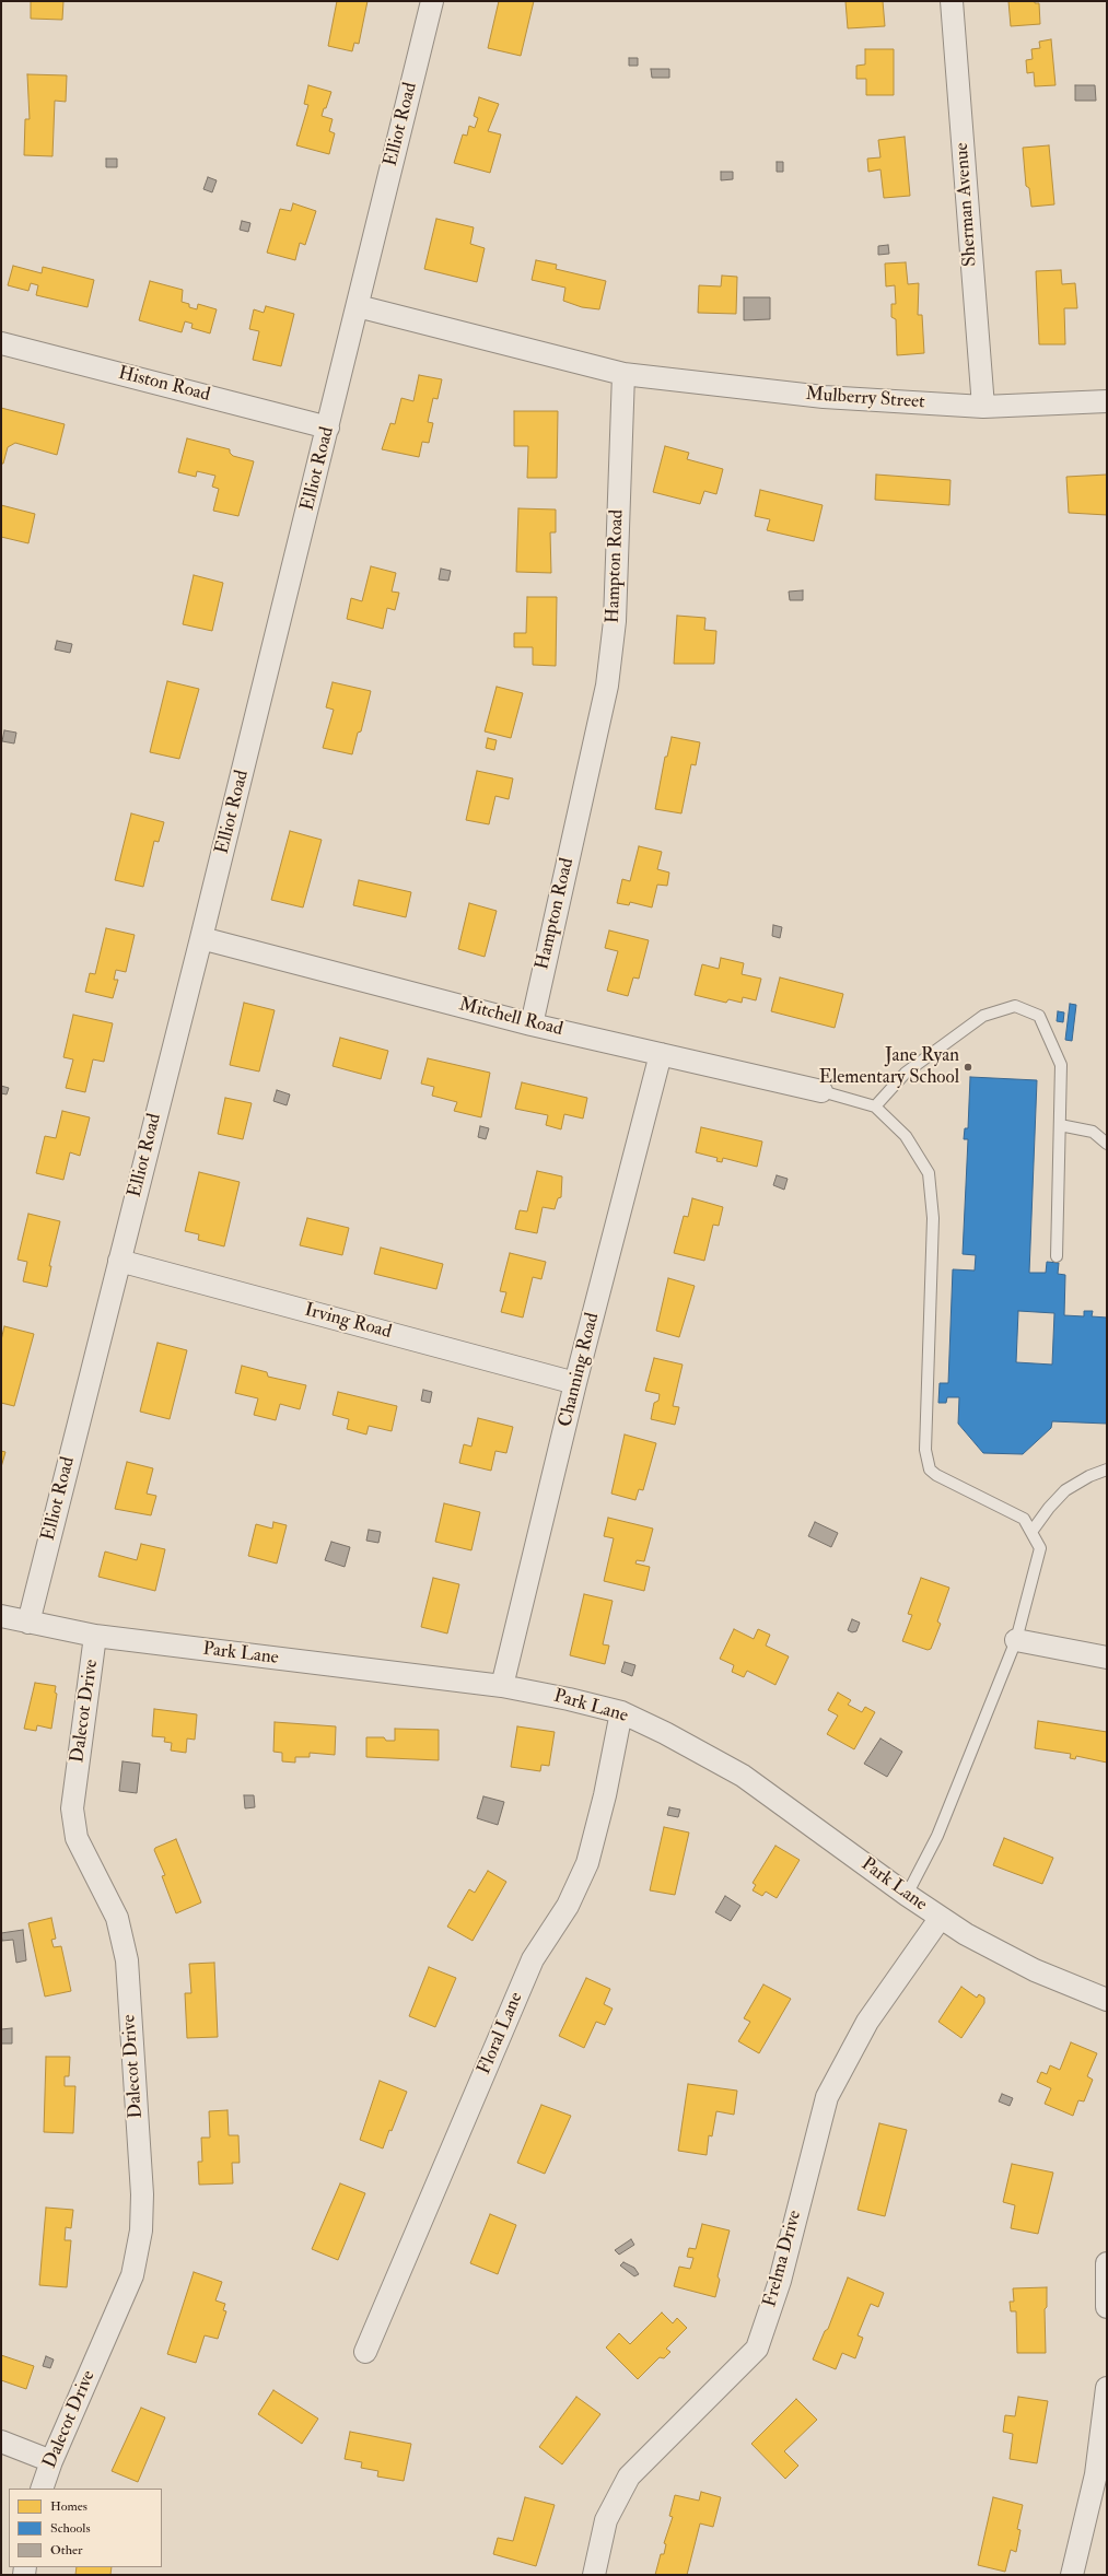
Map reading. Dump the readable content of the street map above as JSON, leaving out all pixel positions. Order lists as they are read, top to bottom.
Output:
{
  "streets": {
    "street": [
      "Elliot Road",
      "Sherman Avenue",
      "Histon Road",
      "Mulberry Street",
      "Hampton Road",
      "Mitchell Road",
      "Irving Road",
      "Channing Road",
      "Park Lane",
      "Dalecot Drive",
      "Floral Lane",
      "Frelma Drive"
    ]
  },
  "crossings": [
    ["Elliot Road", "Histon Road"],
    ["Elliot Road", "Mitchell Road"],
    ["Elliot Road", "Irving Road"],
    ["Elliot Road", "Park Lane"],
    ["Sherman Avenue", "Mulberry Street"],
    ["Mulberry Street", "Hampton Road"],
    ["Hampton Road", "Mitchell Road"],
    ["Mitchell Road", "Channing Road"],
    ["Irving Road", "Channing Road"],
    ["Channing Road", "Park Lane"],
    ["Park Lane", "Dalecot Drive"],
    ["Park Lane", "Floral Lane"],
    ["Park Lane", "Frelma Drive"]
  ],
  "places": ["Jane Ryan Elementary School"],
  "legend": ["Homes", "Schools", "Other"]
}
